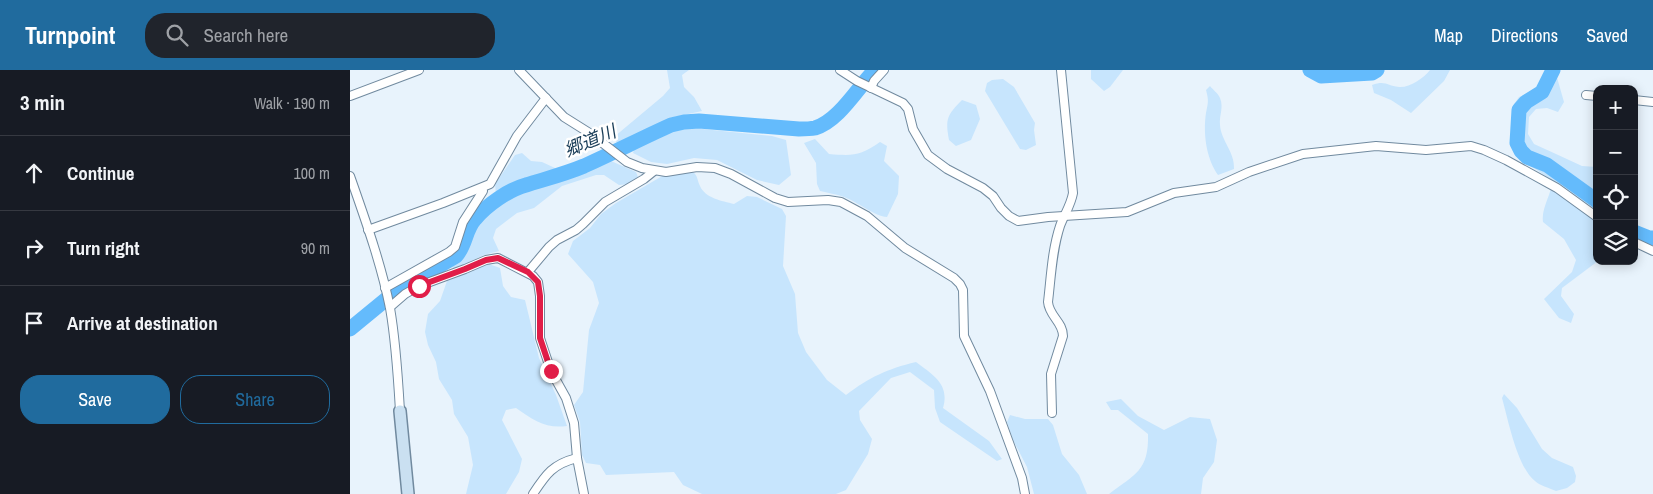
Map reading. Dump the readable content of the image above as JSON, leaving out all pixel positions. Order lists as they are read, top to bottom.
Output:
{
  "water": ["郷道川"],
  "page": {
    "header": "Turnpoint",
    "search": "Search here",
    "nav": ["Map", "Directions", "Saved"],
    "heading": ["3 min", "Walk · 190 m"],
    "map_buttons": ["+", "−"],
    "list": [
      ["Continue", "100 m"],
      ["Turn right", "90 m"],
      "Arrive at destination"
    ],
    "buttons": ["Save", "Share"]
  }
}
